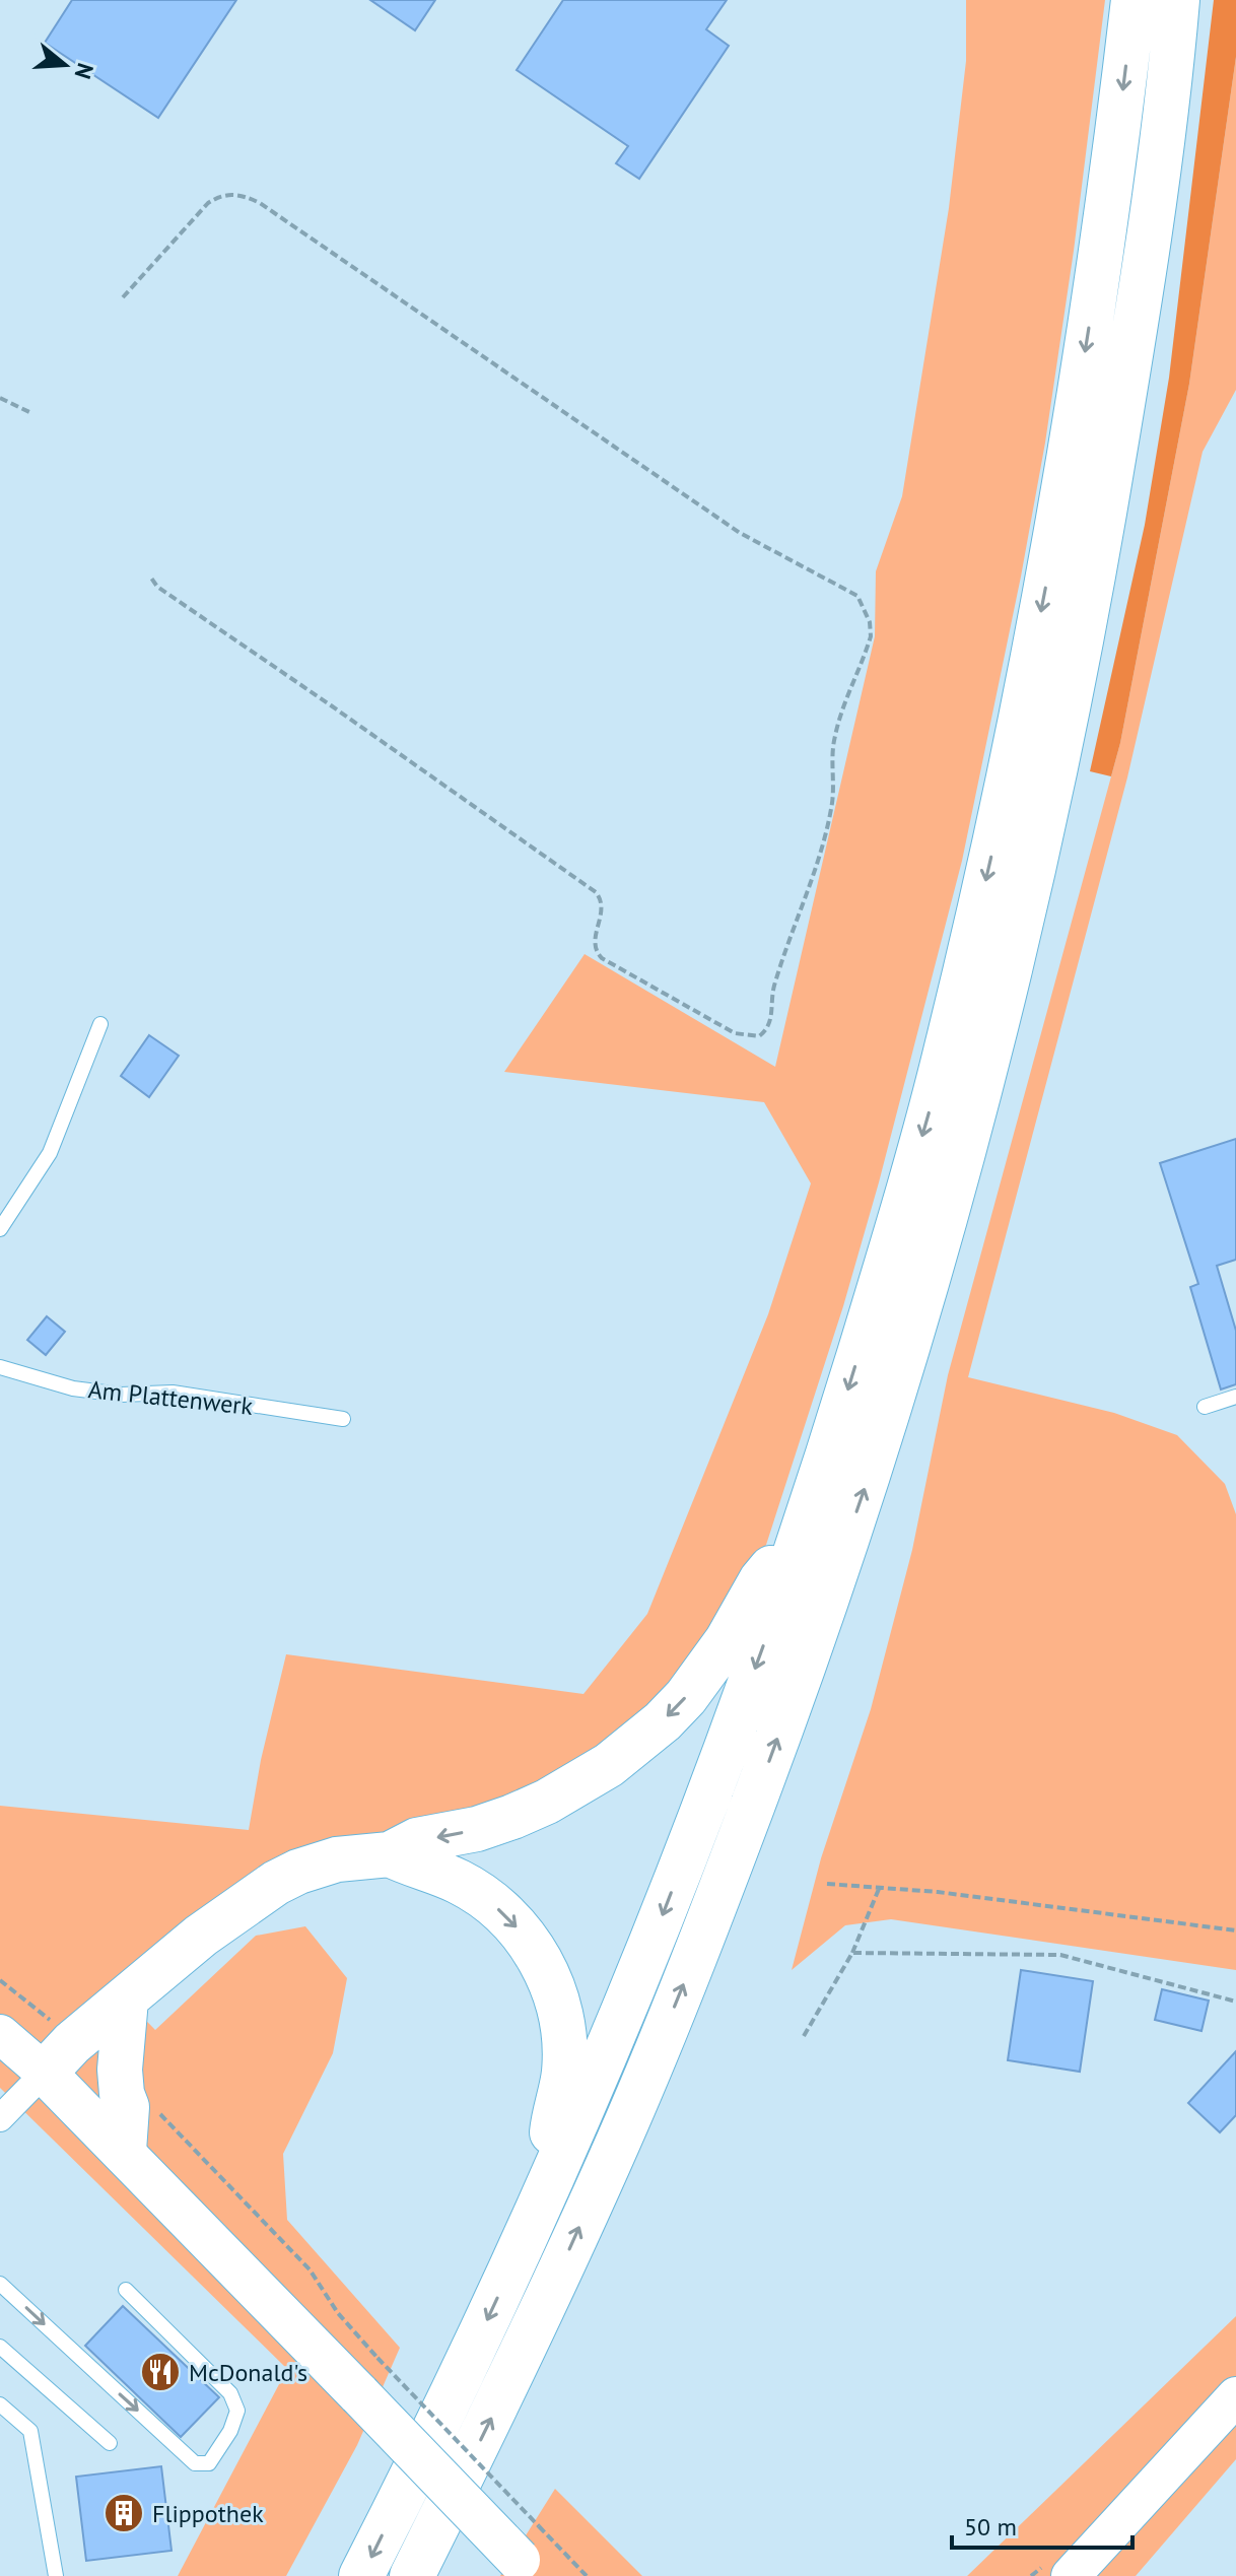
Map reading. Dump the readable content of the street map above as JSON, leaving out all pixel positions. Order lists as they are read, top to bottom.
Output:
{
  "streets": {
    "lane": ["Am Plattenwerk"]
  },
  "places": {
    "restaurant": ["McDonald's"],
    "building": ["Flippothek"]
  },
  "scale_bar": "50 m",
  "north": "right"
}
